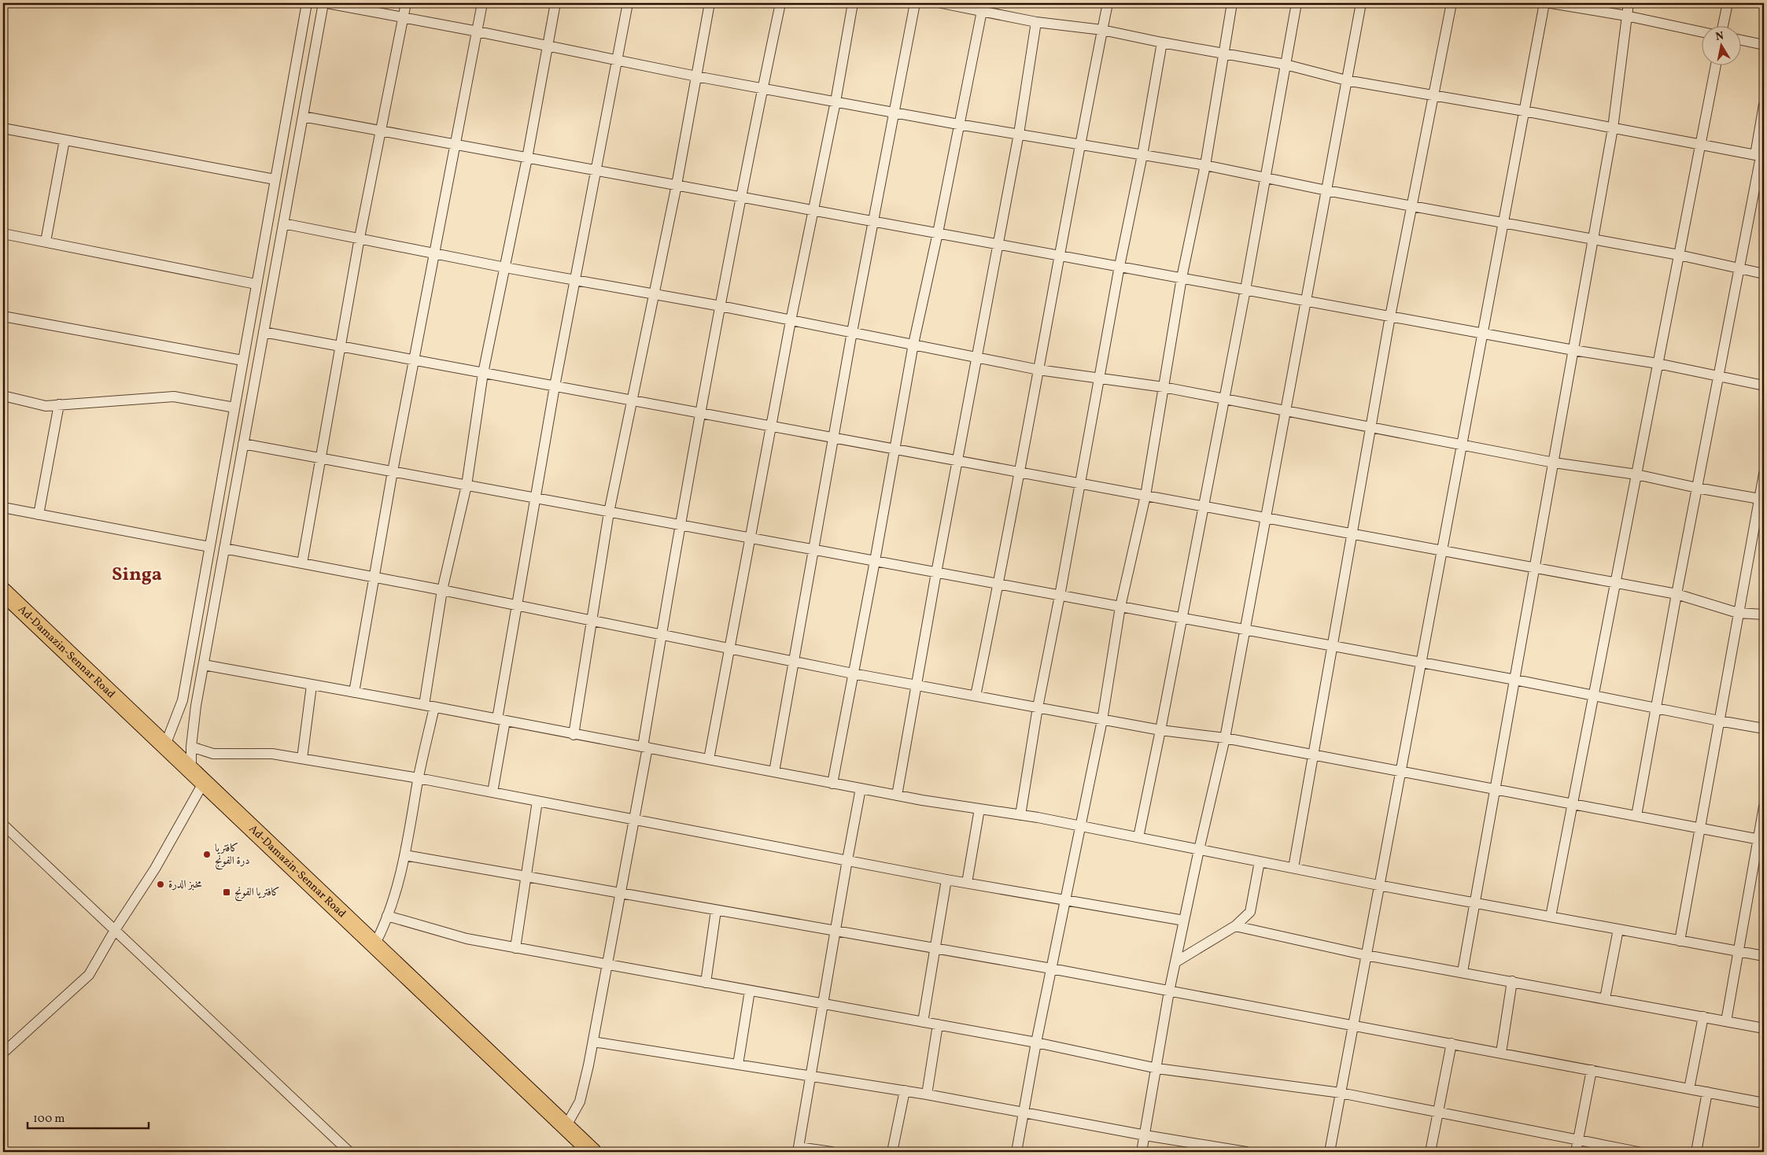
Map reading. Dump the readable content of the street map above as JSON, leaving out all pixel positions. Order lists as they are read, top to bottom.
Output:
{
  "streets": {
    "highway": ["Ad-Damazin-Sennar Road"]
  },
  "districts": ["Singa"],
  "places": {
    "other": ["كافتريا درة الفونج", "مخبز الدرة"],
    "transit": ["كافتريا الفونج"]
  },
  "scale_bar": "100 m",
  "north": "top"
}
